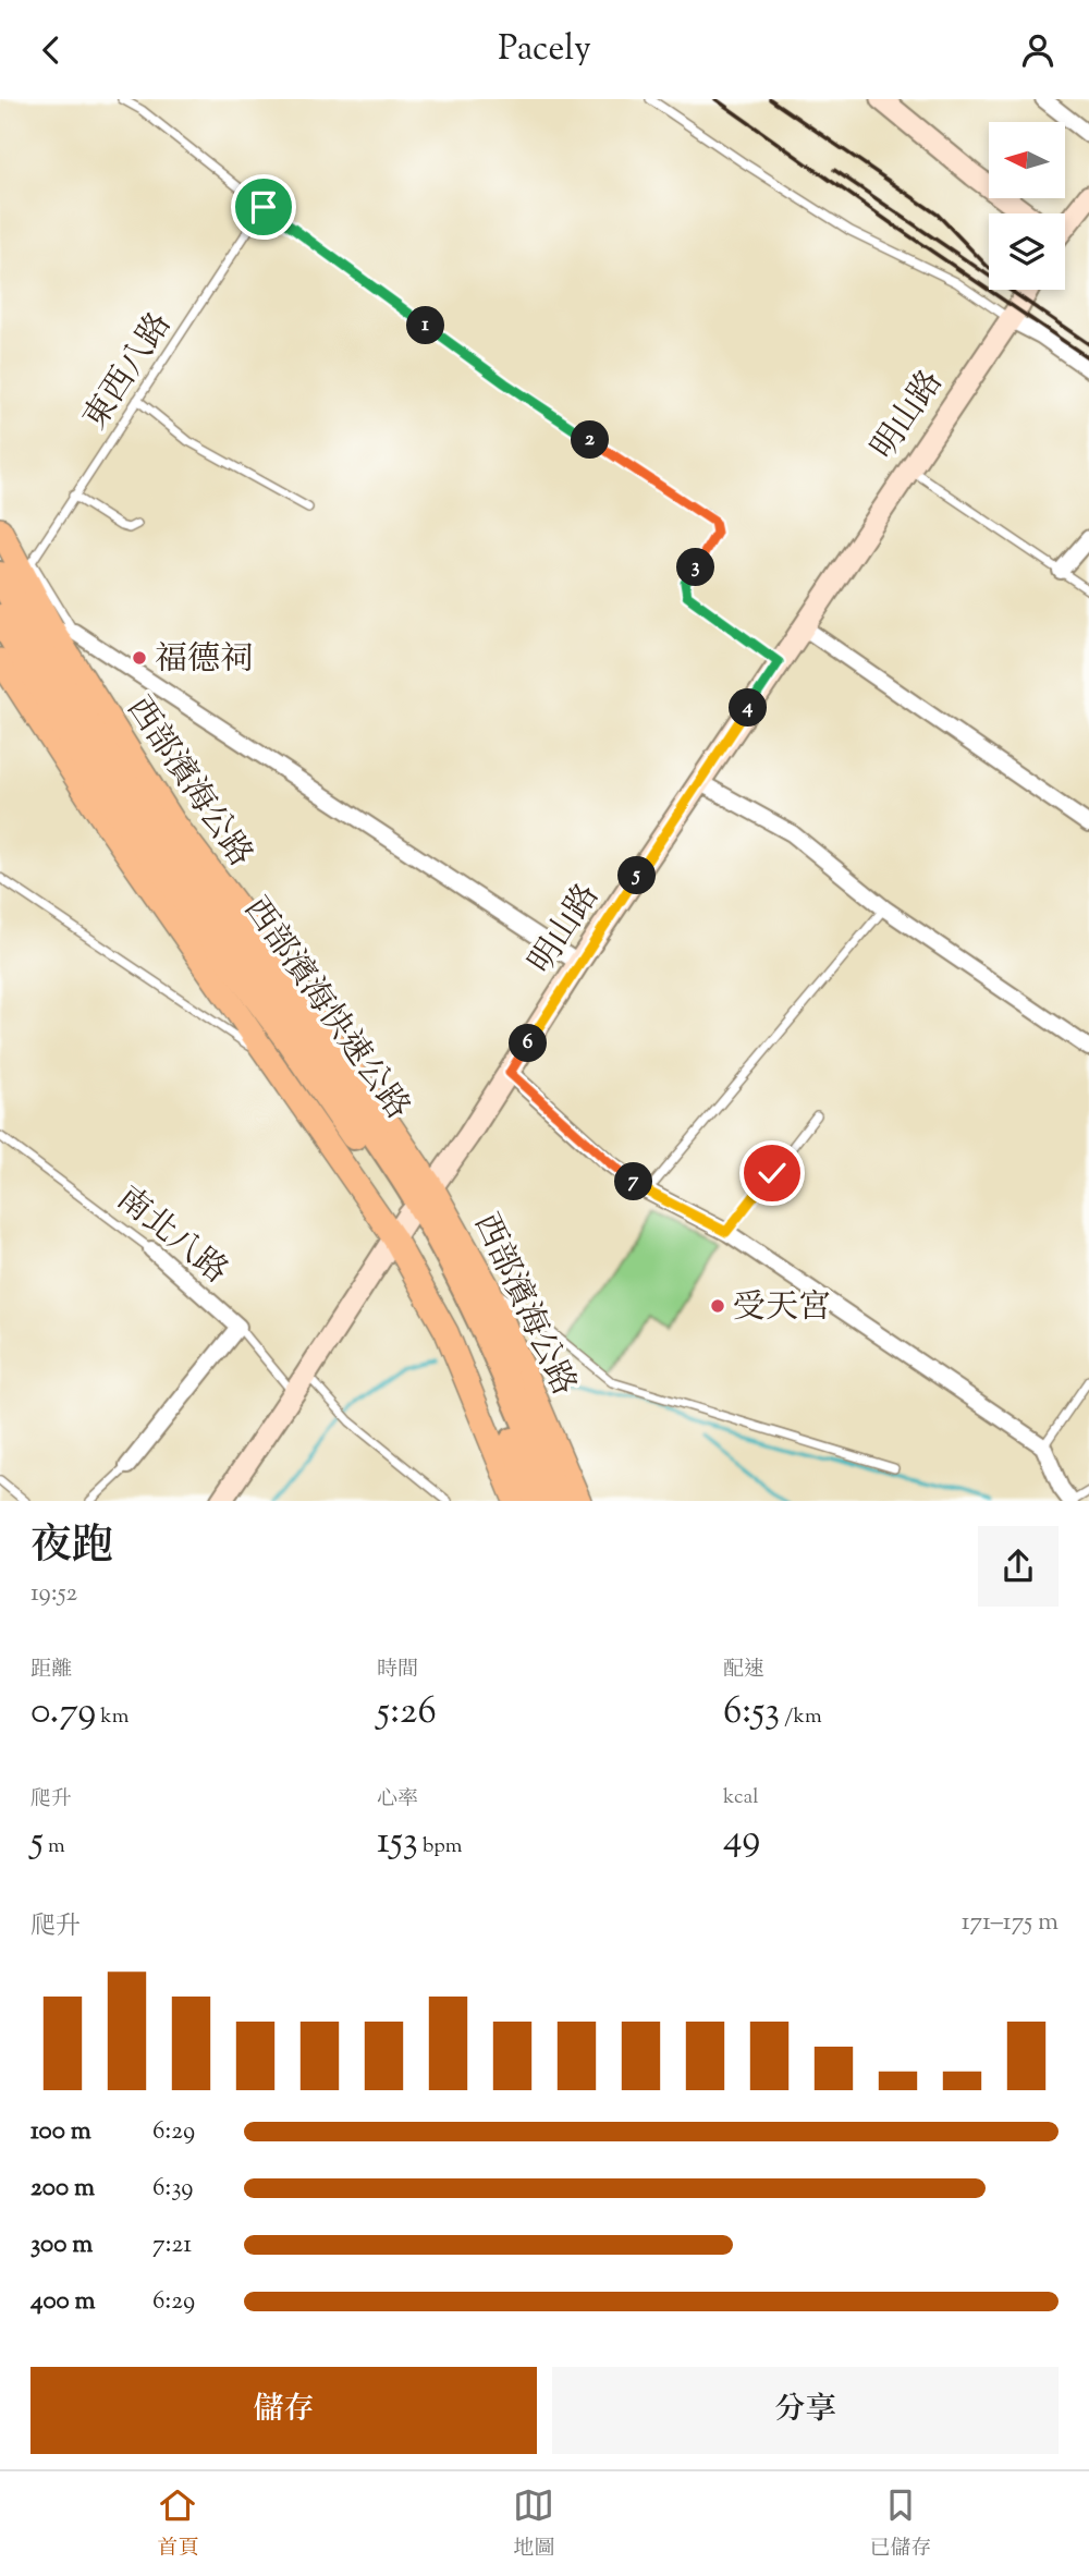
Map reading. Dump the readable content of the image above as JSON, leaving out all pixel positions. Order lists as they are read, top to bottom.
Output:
{
  "streets": {
    "highway": ["西部濱海快速公路"],
    "main road": ["西部濱海公路"],
    "street": ["明山路", "南北八路"],
    "lane": ["東西八路"]
  },
  "crossings": [
    ["東西八路", "西部濱海公路"],
    ["明山路", "西部濱海公路"],
    ["明山路", "西部濱海快速公路"],
    ["明山路", "南北八路"],
    ["西部濱海公路", "西部濱海快速公路"]
  ],
  "places": ["福德祠", "受天宮"],
  "north": "left",
  "page": {
    "header": "Pacely",
    "pins": [
      "1",
      "2",
      "3",
      "4",
      "5",
      "6",
      "7"
    ],
    "heading": ["夜跑", "19:52"],
    "stats": [
      ["距離", "0.79 km"],
      ["時間", "5:26"],
      ["配速", "6:53 /km"],
      ["爬升", "5 m"],
      ["心率", "153 bpm"],
      ["kcal", "49"]
    ],
    "chart": ["爬升", "171–175 m"],
    "list": [
      {
        "name": "100 m",
        "note": "6:29"
      },
      {
        "name": "200 m",
        "note": "6:39"
      },
      {
        "name": "300 m",
        "note": "7:21"
      },
      {
        "name": "400 m",
        "note": "6:29"
      }
    ],
    "buttons": ["儲存", "分享"],
    "tabs": ["首頁", "地圖", "已儲存"]
  }
}
